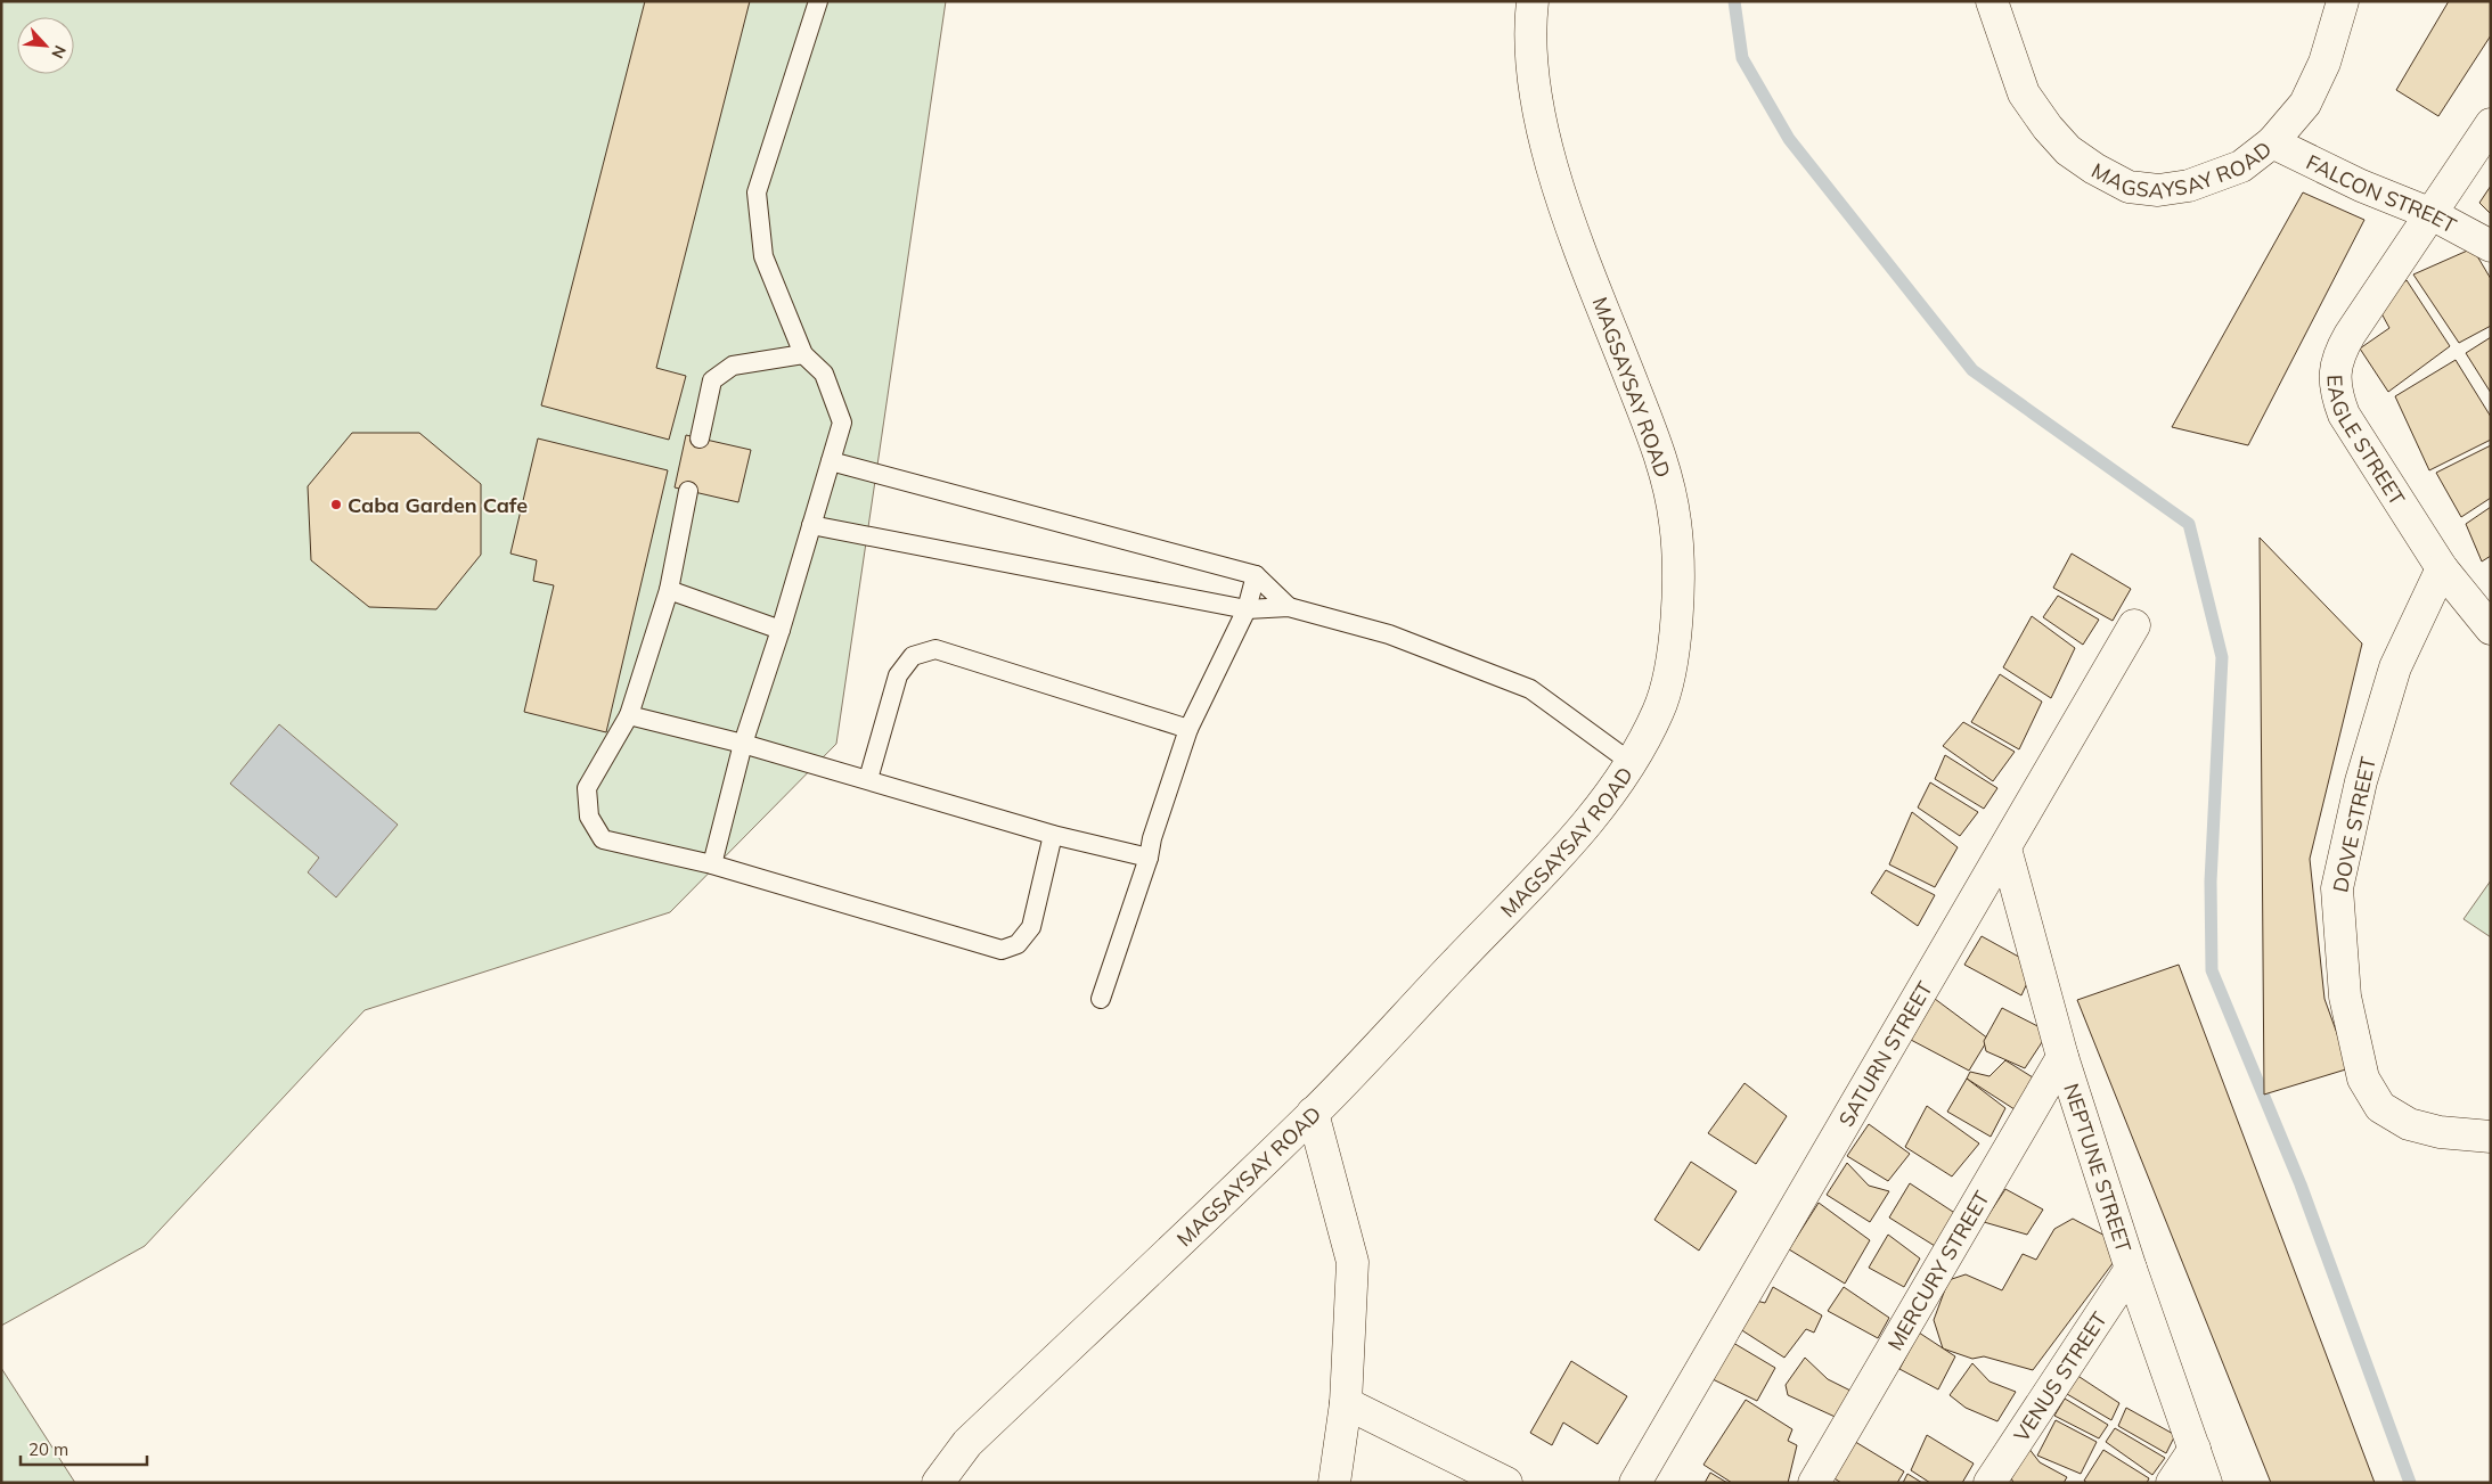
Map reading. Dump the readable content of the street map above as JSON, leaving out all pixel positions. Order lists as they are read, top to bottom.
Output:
{
  "streets": {
    "street": [
      "MAGSAYSAY ROAD",
      "FALCON STREET",
      "EAGLE STREET",
      "DOVE STREET",
      "SATURN STREET",
      "NEPTUNE STREET",
      "MERCURY STREET",
      "VENUS STREET"
    ]
  },
  "crossings": [
    ["MAGSAYSAY ROAD", "FALCON STREET"],
    ["FALCON STREET", "EAGLE STREET"],
    ["EAGLE STREET", "DOVE STREET"],
    ["SATURN STREET", "NEPTUNE STREET"],
    ["NEPTUNE STREET", "MERCURY STREET"],
    ["NEPTUNE STREET", "VENUS STREET"]
  ],
  "places": ["Caba Garden Cafe"],
  "scale_bar": "20 m",
  "north": "bottom right"
}
